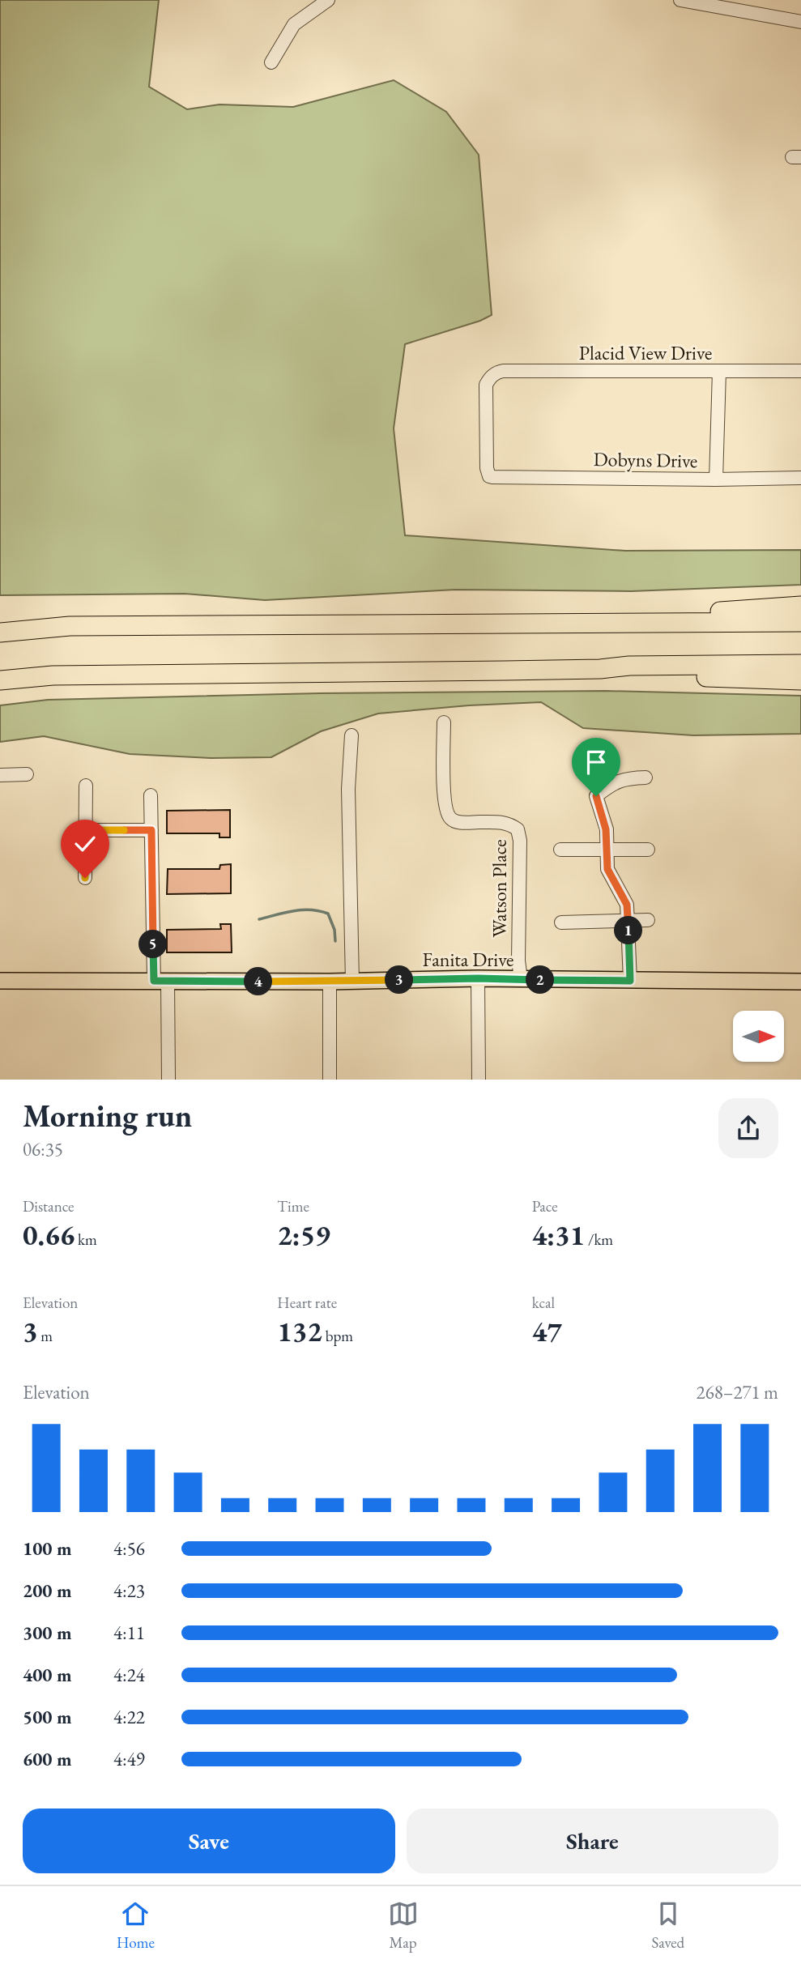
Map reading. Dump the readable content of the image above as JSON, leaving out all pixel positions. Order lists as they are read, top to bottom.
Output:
{
  "streets": {
    "main road": ["Fanita Drive"],
    "street": ["Placid View Drive", "Dobyns Drive", "Watson Place"]
  },
  "crossings": [
    ["Placid View Drive", "Dobyns Drive"],
    ["Watson Place", "Fanita Drive"]
  ],
  "north": "right",
  "page": {
    "pins": [
      "1",
      "5",
      "2",
      "3",
      "4"
    ],
    "heading": ["Morning run", "06:35"],
    "stats": [
      ["Distance", "0.66 km"],
      ["Time", "2:59"],
      ["Pace", "4:31 /km"],
      ["Elevation", "3 m"],
      ["Heart rate", "132 bpm"],
      ["kcal", "47"]
    ],
    "chart": ["Elevation", "268–271 m"],
    "list": [
      {
        "name": "100 m",
        "note": "4:56"
      },
      {
        "name": "200 m",
        "note": "4:23"
      },
      {
        "name": "300 m",
        "note": "4:11"
      },
      {
        "name": "400 m",
        "note": "4:24"
      },
      {
        "name": "500 m",
        "note": "4:22"
      },
      {
        "name": "600 m",
        "note": "4:49"
      }
    ],
    "buttons": ["Save", "Share"],
    "tabs": ["Home", "Map", "Saved"]
  }
}
